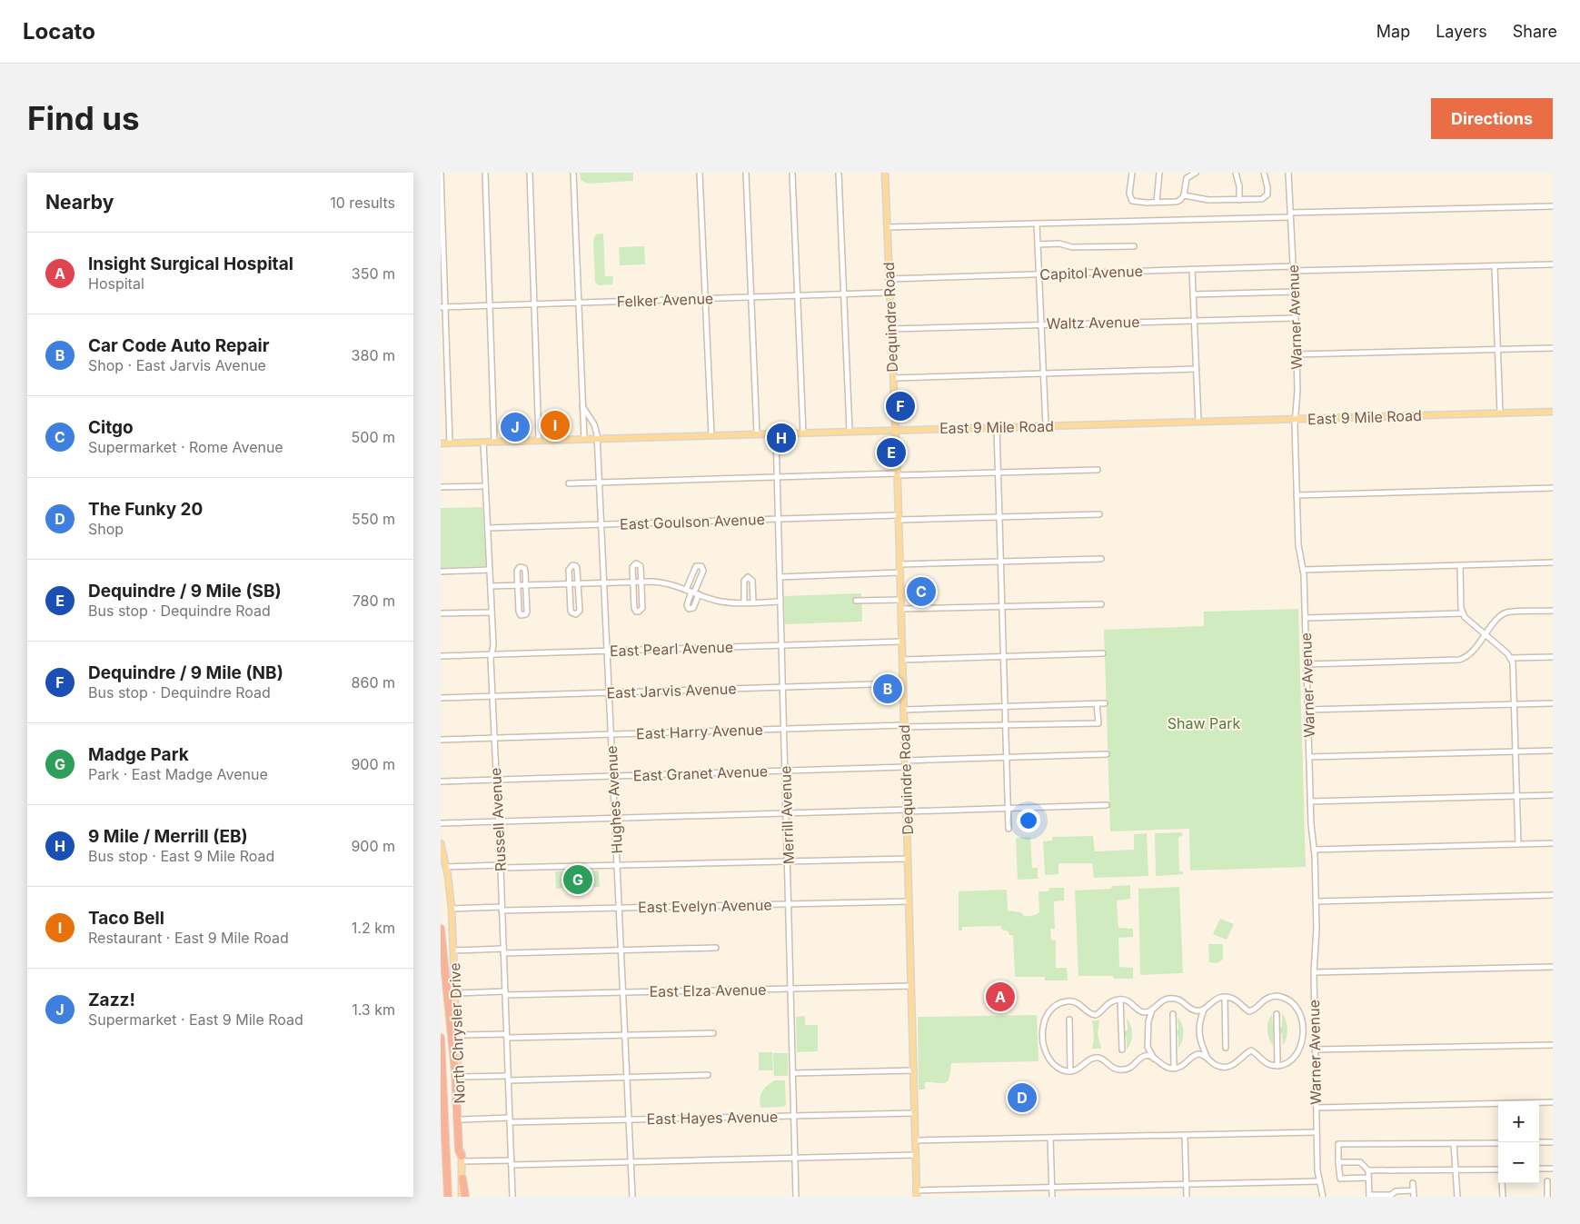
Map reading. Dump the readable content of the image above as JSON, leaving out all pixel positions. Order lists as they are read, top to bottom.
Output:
{
  "streets": {
    "main road": ["Dequindre Road", "East 9 Mile Road", "North Chrysler Drive"],
    "street": [
      "Capitol Avenue",
      "Felker Avenue",
      "Warner Avenue",
      "Waltz Avenue",
      "East Goulson Avenue",
      "East Pearl Avenue",
      "East Jarvis Avenue",
      "East Harry Avenue",
      "East Granet Avenue",
      "Hughes Avenue",
      "Merrill Avenue",
      "Russell Avenue",
      "East Evelyn Avenue",
      "East Elza Avenue",
      "East Hayes Avenue"
    ]
  },
  "crossings": [
    ["Capitol Avenue", "Dequindre Road"],
    ["Capitol Avenue", "Warner Avenue"],
    ["Felker Avenue", "Dequindre Road"],
    ["Dequindre Road", "Waltz Avenue"],
    ["Dequindre Road", "East 9 Mile Road"],
    ["Dequindre Road", "East Goulson Avenue"],
    ["Dequindre Road", "East Pearl Avenue"],
    ["Dequindre Road", "East Jarvis Avenue"],
    ["Dequindre Road", "East Harry Avenue"],
    ["Dequindre Road", "East Granet Avenue"],
    ["Dequindre Road", "East Evelyn Avenue"],
    ["Dequindre Road", "East Elza Avenue"],
    ["Dequindre Road", "East Hayes Avenue"],
    ["Warner Avenue", "Waltz Avenue"],
    ["Warner Avenue", "East 9 Mile Road"],
    ["East 9 Mile Road", "Hughes Avenue"],
    ["East 9 Mile Road", "Merrill Avenue"],
    ["East 9 Mile Road", "Russell Avenue"],
    ["East Goulson Avenue", "Hughes Avenue"],
    ["East Goulson Avenue", "Merrill Avenue"],
    ["East Goulson Avenue", "Russell Avenue"],
    ["East Pearl Avenue", "Hughes Avenue"],
    ["East Pearl Avenue", "Merrill Avenue"],
    ["East Pearl Avenue", "Russell Avenue"],
    ["East Jarvis Avenue", "Hughes Avenue"],
    ["East Jarvis Avenue", "Merrill Avenue"],
    ["East Jarvis Avenue", "Russell Avenue"],
    ["East Harry Avenue", "Hughes Avenue"],
    ["East Harry Avenue", "Merrill Avenue"],
    ["East Harry Avenue", "Russell Avenue"],
    ["East Granet Avenue", "Hughes Avenue"],
    ["East Granet Avenue", "Merrill Avenue"],
    ["East Granet Avenue", "Russell Avenue"],
    ["Hughes Avenue", "East Evelyn Avenue"],
    ["Hughes Avenue", "East Elza Avenue"],
    ["Hughes Avenue", "East Hayes Avenue"],
    ["Merrill Avenue", "East Evelyn Avenue"],
    ["Merrill Avenue", "East Elza Avenue"],
    ["Merrill Avenue", "East Hayes Avenue"],
    ["Russell Avenue", "East Evelyn Avenue"],
    ["Russell Avenue", "East Elza Avenue"],
    ["Russell Avenue", "East Hayes Avenue"],
    ["East Evelyn Avenue", "North Chrysler Drive"],
    ["East Elza Avenue", "North Chrysler Drive"],
    ["North Chrysler Drive", "East Hayes Avenue"]
  ],
  "parks": ["Shaw Park"],
  "page": {
    "header": "Locato",
    "nav": ["Map", "Layers", "Share"],
    "buttons": "Directions",
    "title": "Find us",
    "heading": ["Nearby", "10 results"],
    "list": [
      {
        "mark": "A",
        "name": "Insight Surgical Hospital",
        "note": "Hospital",
        "value": "350 m"
      },
      {
        "mark": "B",
        "name": "Car Code Auto Repair",
        "note": "Shop · East Jarvis Avenue",
        "value": "380 m"
      },
      {
        "mark": "C",
        "name": "Citgo",
        "note": "Supermarket · Rome Avenue",
        "value": "500 m"
      },
      {
        "mark": "D",
        "name": "The Funky 20",
        "note": "Shop",
        "value": "550 m"
      },
      {
        "mark": "E",
        "name": "Dequindre / 9 Mile (SB)",
        "note": "Bus stop · Dequindre Road",
        "value": "780 m"
      },
      {
        "mark": "F",
        "name": "Dequindre / 9 Mile (NB)",
        "note": "Bus stop · Dequindre Road",
        "value": "860 m"
      },
      {
        "mark": "G",
        "name": "Madge Park",
        "note": "Park · East Madge Avenue",
        "value": "900 m"
      },
      {
        "mark": "H",
        "name": "9 Mile / Merrill (EB)",
        "note": "Bus stop · East 9 Mile Road",
        "value": "900 m"
      },
      {
        "mark": "I",
        "name": "Taco Bell",
        "note": "Restaurant · East 9 Mile Road",
        "value": "1.2 km"
      },
      {
        "mark": "J",
        "name": "Zazz!",
        "note": "Supermarket · East 9 Mile Road",
        "value": "1.3 km"
      }
    ],
    "pins": [
      "F",
      "I",
      "J",
      "H",
      "E",
      "C",
      "B",
      "G",
      "A",
      "D"
    ],
    "map_buttons": ["+", "−"]
  }
}
